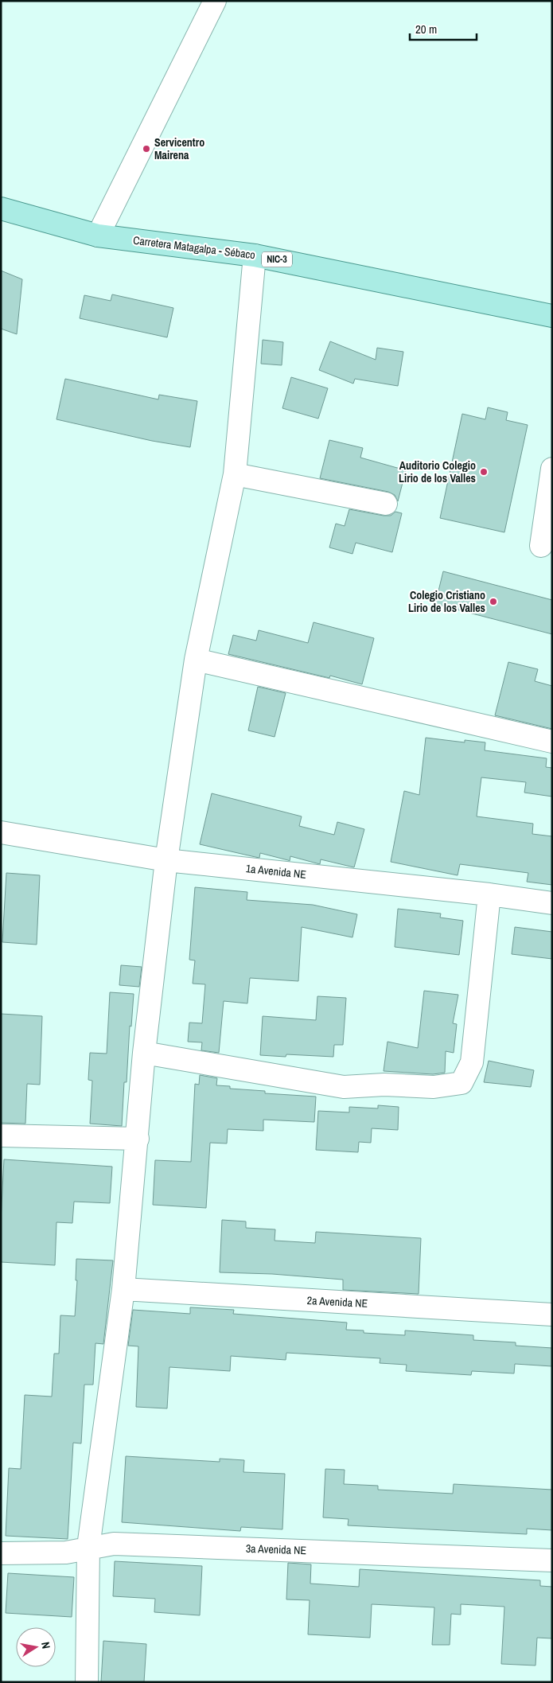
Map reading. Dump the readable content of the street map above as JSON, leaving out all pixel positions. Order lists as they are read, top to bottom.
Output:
{
  "streets": {
    "main road": ["Carretera Matagalpa - Sébaco", "NIC-3"],
    "street": ["1a Avenida NE", "2a Avenida NE", "3a Avenida NE"]
  },
  "places": ["Servicentro Mairena", "Auditorio Colegio Lirio de los Valles", "Colegio Cristiano Lirio de los Valles"],
  "scale_bar": "20 m",
  "north": "right"
}
